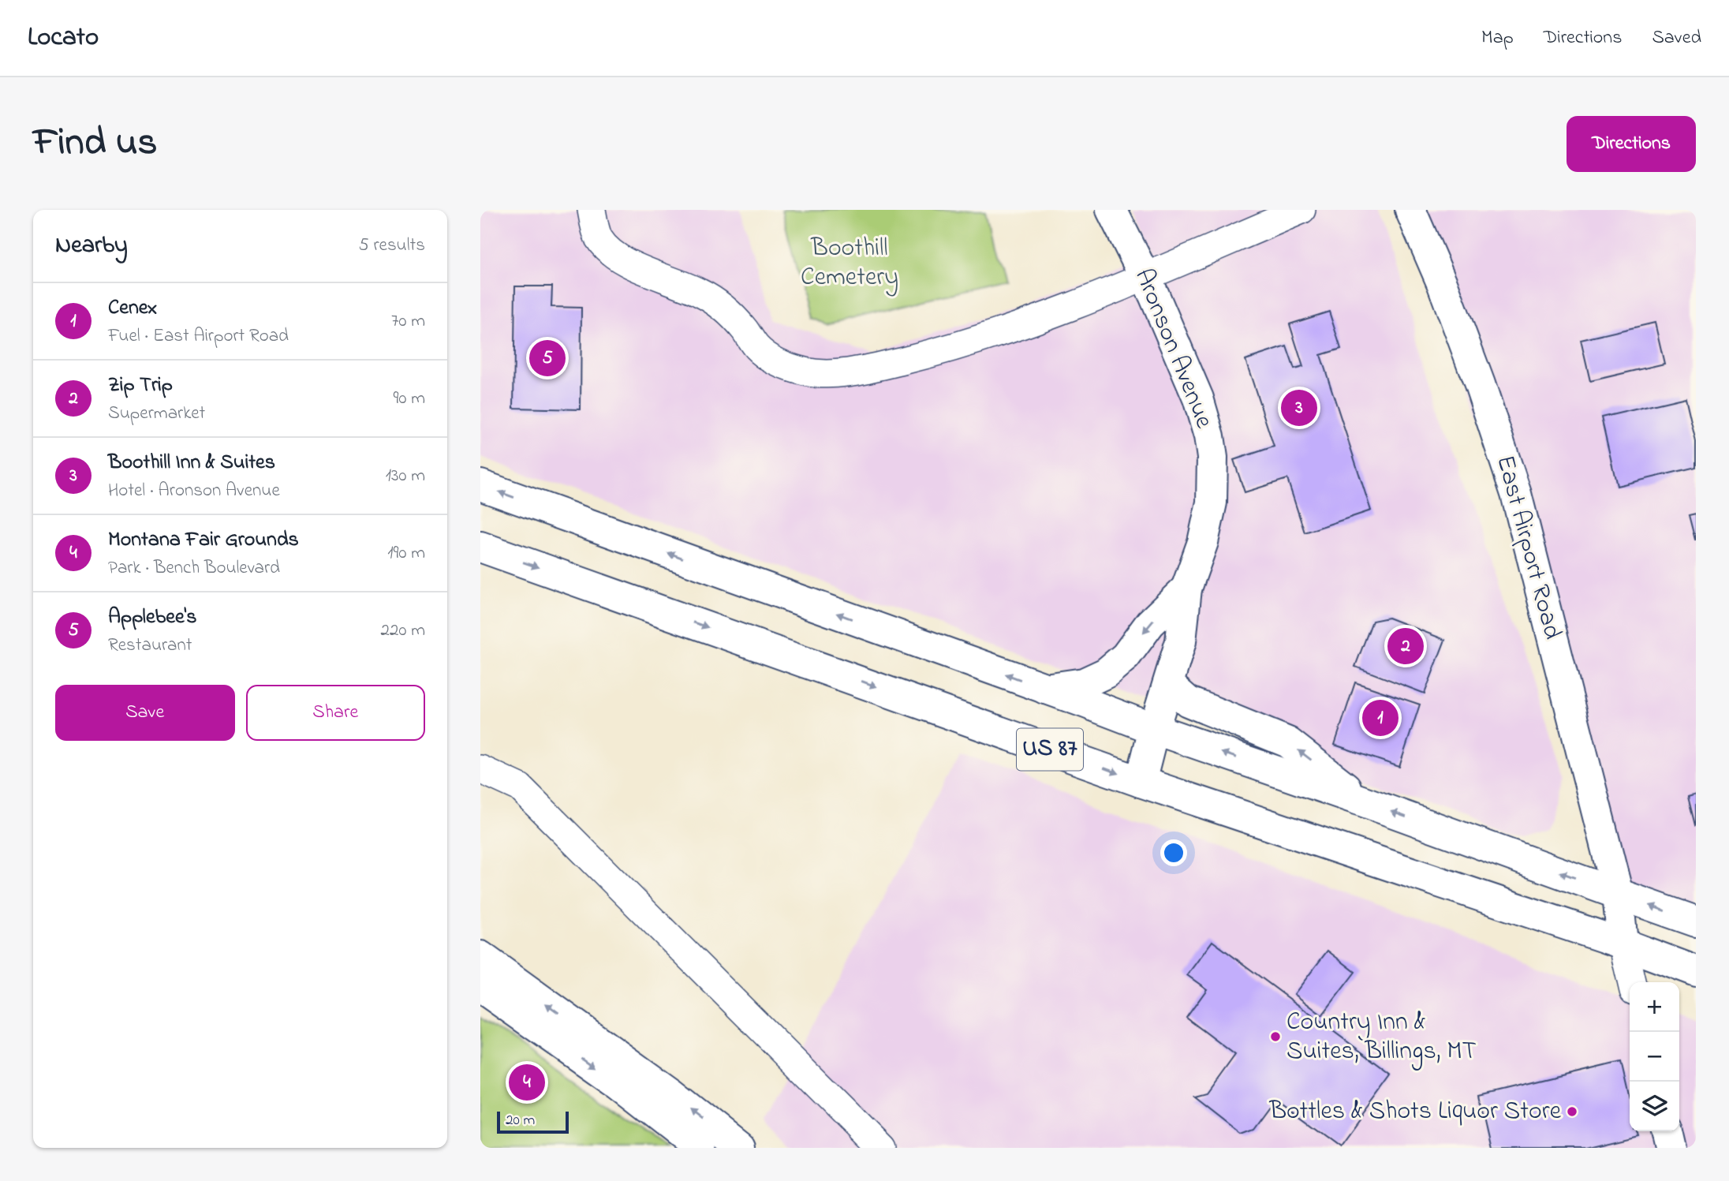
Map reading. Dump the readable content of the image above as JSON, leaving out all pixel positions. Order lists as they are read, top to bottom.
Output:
{
  "streets": {
    "main road": ["Aronson Avenue", "East Airport Road", "US 87"]
  },
  "crossings": [
    ["Aronson Avenue", "US 87"],
    ["East Airport Road", "US 87"]
  ],
  "parks": ["Boothill Cemetery"],
  "places": ["Country Inn & Suites, Billings, MT", "Bottles & Shots Liquor Store"],
  "scale_bar": "20 m",
  "page": {
    "header": "Locato",
    "nav": ["Map", "Directions", "Saved"],
    "title": "Find us",
    "buttons": [
      "Directions",
      ["Save", "Share"]
    ],
    "heading": ["Nearby", "5 results"],
    "list": [
      {
        "mark": "1",
        "name": "Cenex",
        "note": "Fuel · East Airport Road",
        "value": "70 m"
      },
      {
        "mark": "2",
        "name": "Zip Trip",
        "note": "Supermarket",
        "value": "90 m"
      },
      {
        "mark": "3",
        "name": "Boothill Inn & Suites",
        "note": "Hotel · Aronson Avenue",
        "value": "130 m"
      },
      {
        "mark": "4",
        "name": "Montana Fair Grounds",
        "note": "Park · Bench Boulevard",
        "value": "190 m"
      },
      {
        "mark": "5",
        "name": "Applebee's",
        "note": "Restaurant",
        "value": "220 m"
      }
    ],
    "pins": [
      "5",
      "3",
      "2",
      "1",
      "4"
    ],
    "map_buttons": ["+", "−"],
    "scale": "20 m"
  }
}
